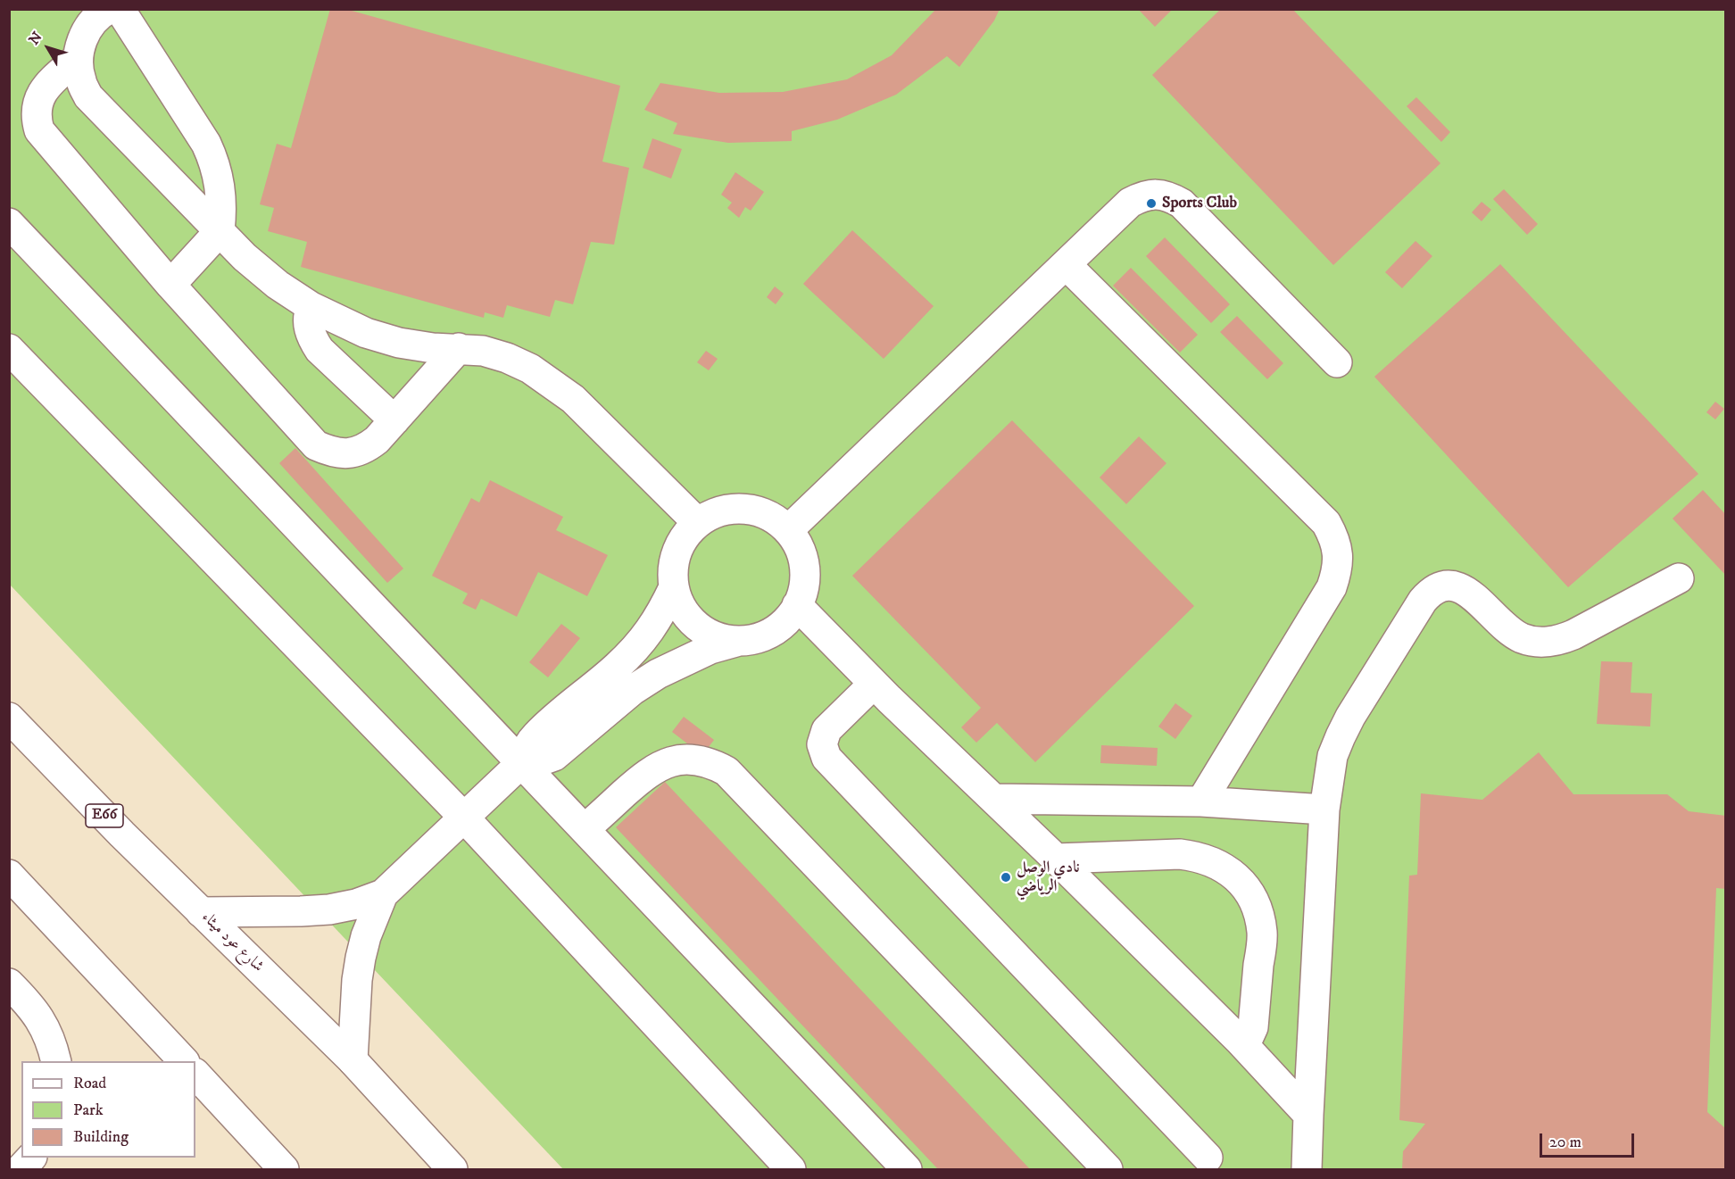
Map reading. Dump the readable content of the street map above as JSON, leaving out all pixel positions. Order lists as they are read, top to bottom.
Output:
{
  "streets": {
    "main road": ["E66", "شارع عود ميثاء"]
  },
  "places": ["Sports Club", "نادي الوصل الرياضي"],
  "legend": ["Road", "Park", "Building"],
  "scale_bar": "20 m",
  "north": "top left"
}
